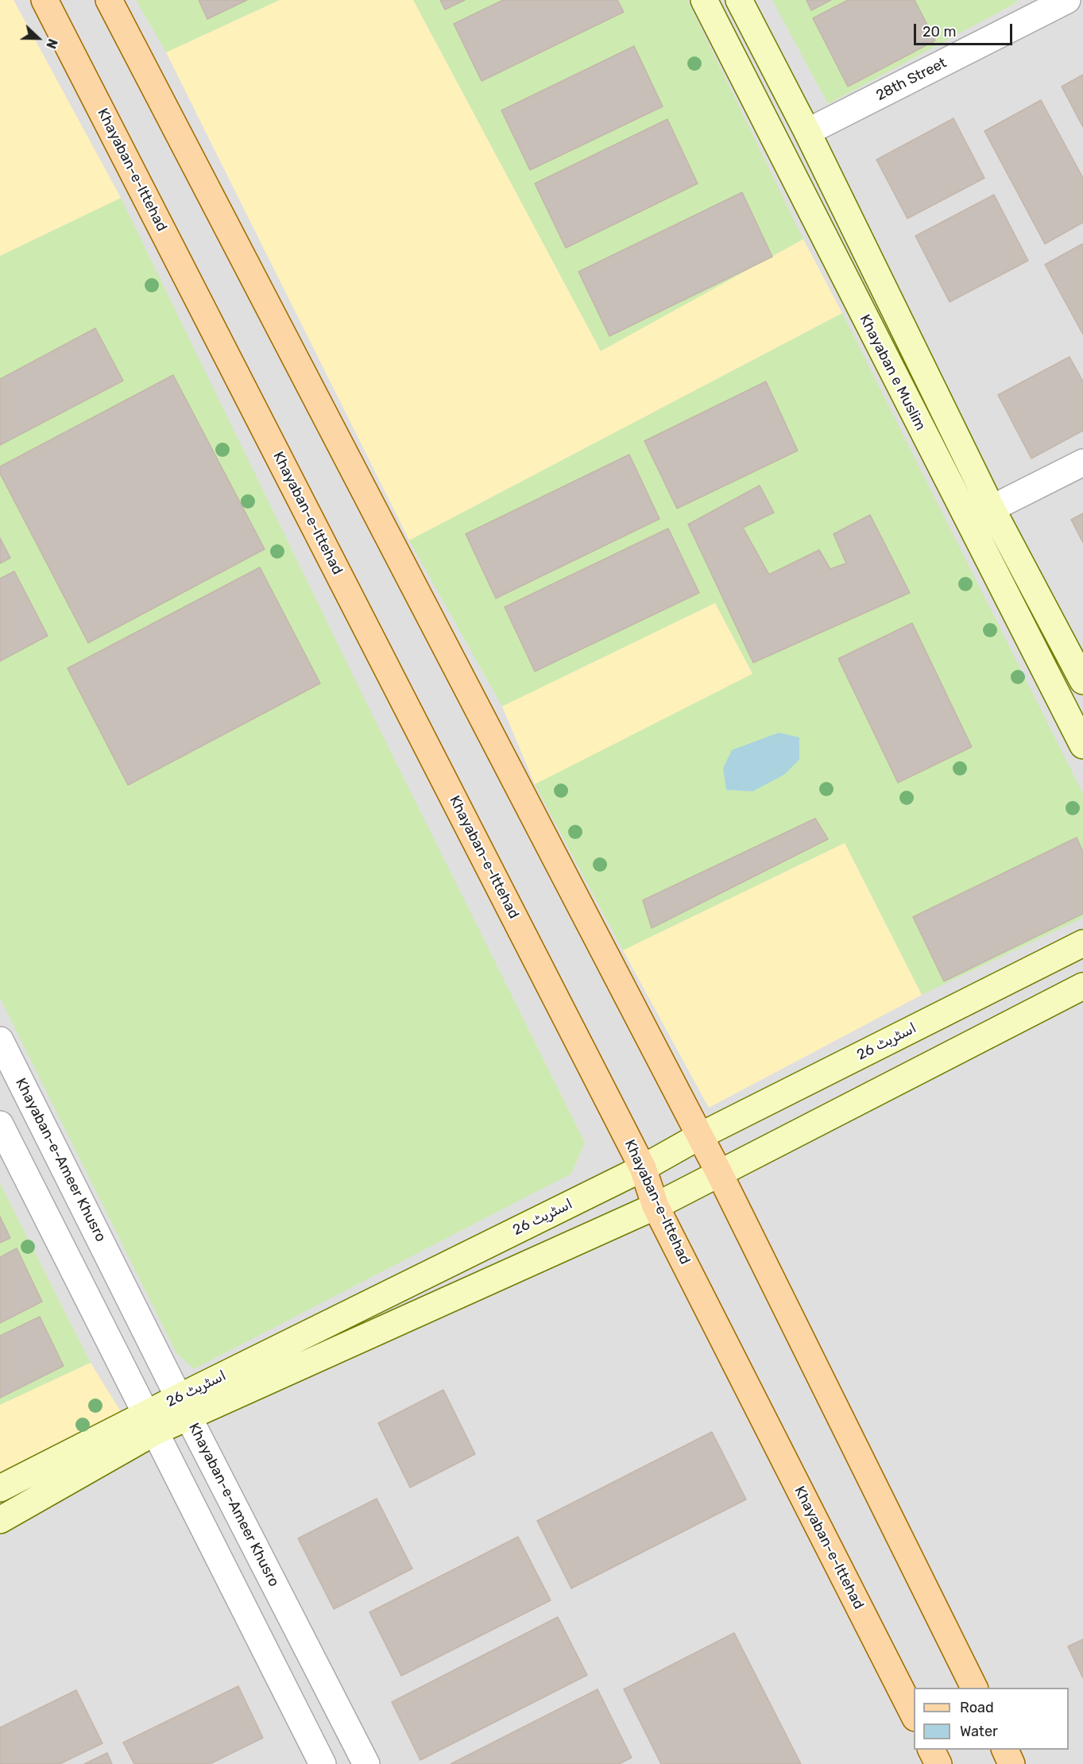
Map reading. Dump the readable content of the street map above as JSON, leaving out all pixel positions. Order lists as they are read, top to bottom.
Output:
{
  "streets": {
    "main road": ["Khayaban-e-Ittehad", "Khayaban e Muslim", "اسٹریٹ 26"],
    "street": ["28th Street", "Khayaban-e-Ameer Khusro"]
  },
  "crossings": [
    ["28th Street", "Khayaban e Muslim"],
    ["Khayaban-e-Ittehad", "اسٹریٹ 26"],
    ["اسٹریٹ 26", "Khayaban-e-Ameer Khusro"]
  ],
  "legend": ["Road", "Water"],
  "scale_bar": "20 m",
  "north": "right"
}
